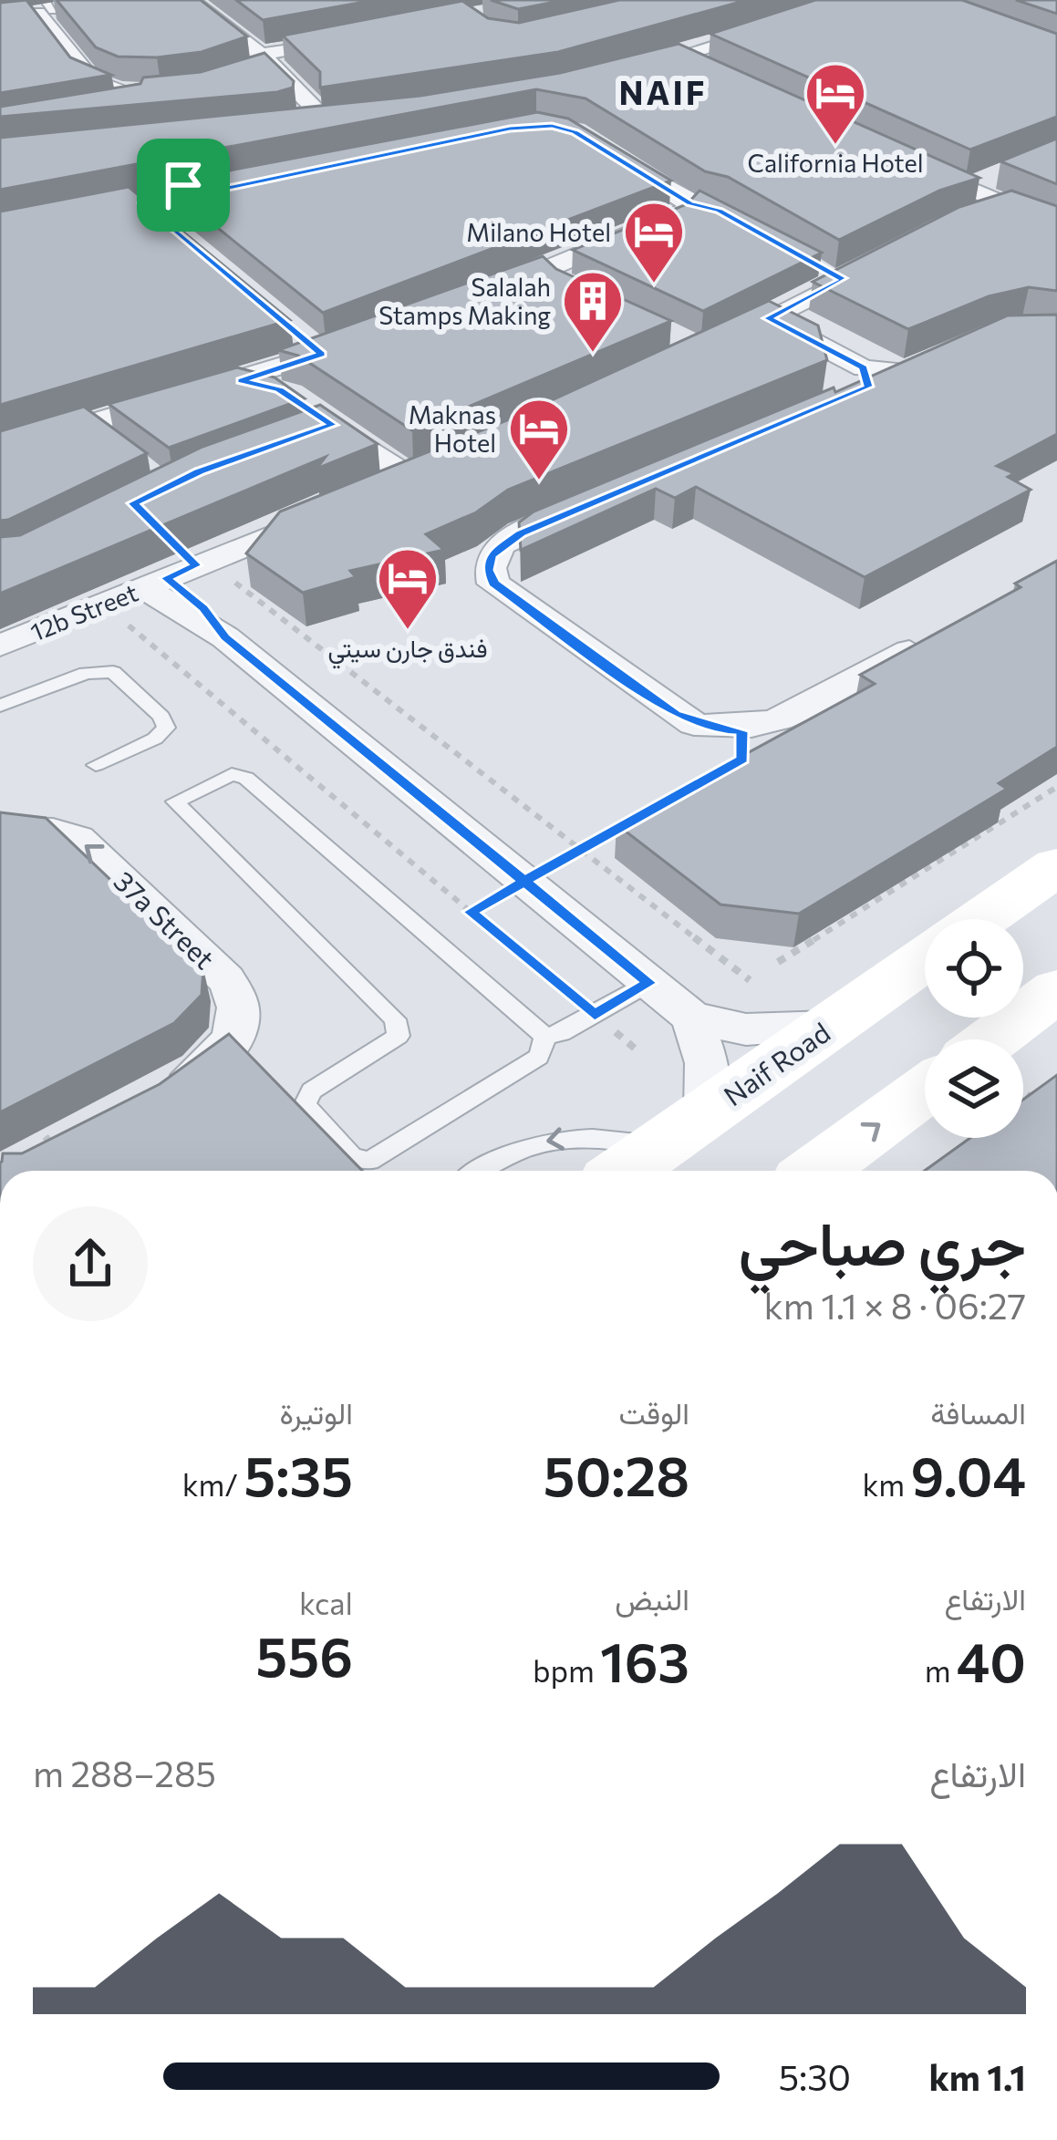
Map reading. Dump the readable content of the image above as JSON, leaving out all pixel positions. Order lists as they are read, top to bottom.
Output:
{
  "streets": {
    "main road": ["Naif Road"],
    "street": ["12b Street", "37a Street"]
  },
  "districts": ["NAIF"],
  "places": {
    "hotel": [
      "California Hotel",
      "Milano Hotel",
      "Maknas Hotel",
      "فندق جارن سيتي"
    ],
    "building": ["Salalah Stamps Making"]
  },
  "page": {
    "heading": ["جري صباحي", "06:27 · 8 × 1.1 km"],
    "stats": [
      ["المسافة", "9.04 km"],
      ["الوقت", "50:28"],
      ["الوتيرة", "5:35 /km"],
      ["الارتفاع", "40 m"],
      ["النبض", "163 bpm"],
      ["kcal", "556"]
    ],
    "chart": ["الارتفاع", "285–288 m"],
    "list": [
      {
        "name": "1.1 km",
        "note": "5:30"
      }
    ]
  }
}
